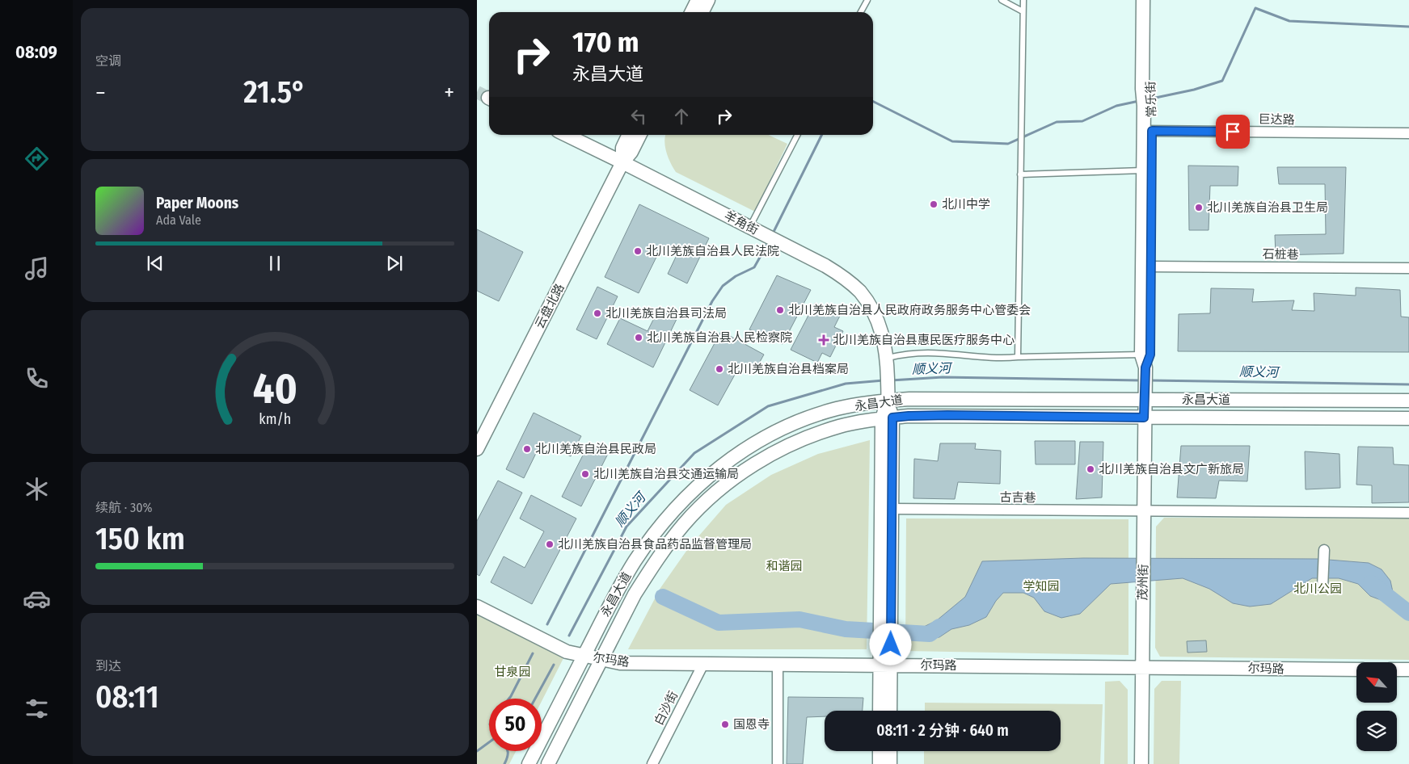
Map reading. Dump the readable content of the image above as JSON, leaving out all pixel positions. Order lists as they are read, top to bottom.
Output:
{
  "streets": {
    "main road": [
      "常乐街",
      "羊角街",
      "云盘北路",
      "永昌大道",
      "茂州街",
      "尔玛路"
    ],
    "street": [
      "巨达路",
      "石桩巷",
      "古吉巷",
      "白沙街"
    ]
  },
  "crossings": [
    ["常乐街", "巨达路"],
    ["常乐街", "石桩巷"],
    ["常乐街", "永昌大道"],
    ["常乐街", "茂州街"],
    ["羊角街", "云盘北路"],
    ["羊角街", "永昌大道"],
    ["永昌大道", "茂州街"],
    ["永昌大道", "尔玛路"],
    ["古吉巷", "茂州街"],
    ["茂州街", "尔玛路"],
    ["尔玛路", "白沙街"]
  ],
  "water": ["顺义河"],
  "parks": [
    "和谐园",
    "学知园",
    "北川公园",
    "甘泉园"
  ],
  "places": {
    "other": [
      "北川中学",
      "北川羌族自治县卫生局",
      "北川羌族自治县人民法院",
      "北川羌族自治县人民政府政务服务中心管委会",
      "北川羌族自治县司法局",
      "北川羌族自治县人民检察院",
      "北川羌族自治县档案局",
      "北川羌族自治县民政局",
      "北川羌族自治县文广新旅局",
      "北川羌族自治县交通运输局",
      "北川羌族自治县食品药品监督管理局",
      "国恩寺"
    ],
    "health": ["北川羌族自治县惠民医疗服务中心"]
  },
  "north": "top left",
  "page": {
    "tabs": "08:09",
    "tile": [
      "空调",
      ["续航 · 30%", "150 km"],
      ["到达", "08:11"]
    ],
    "turn": ["170 m", "永昌大道"],
    "heat": ["−", "21.5°", "+"],
    "song": ["Paper Moons", "Ada Vale"],
    "limit": "50",
    "trip": "08:11 · 2 分钟 · 640 m",
    "gauge": ["40", "km/h"]
  }
}
